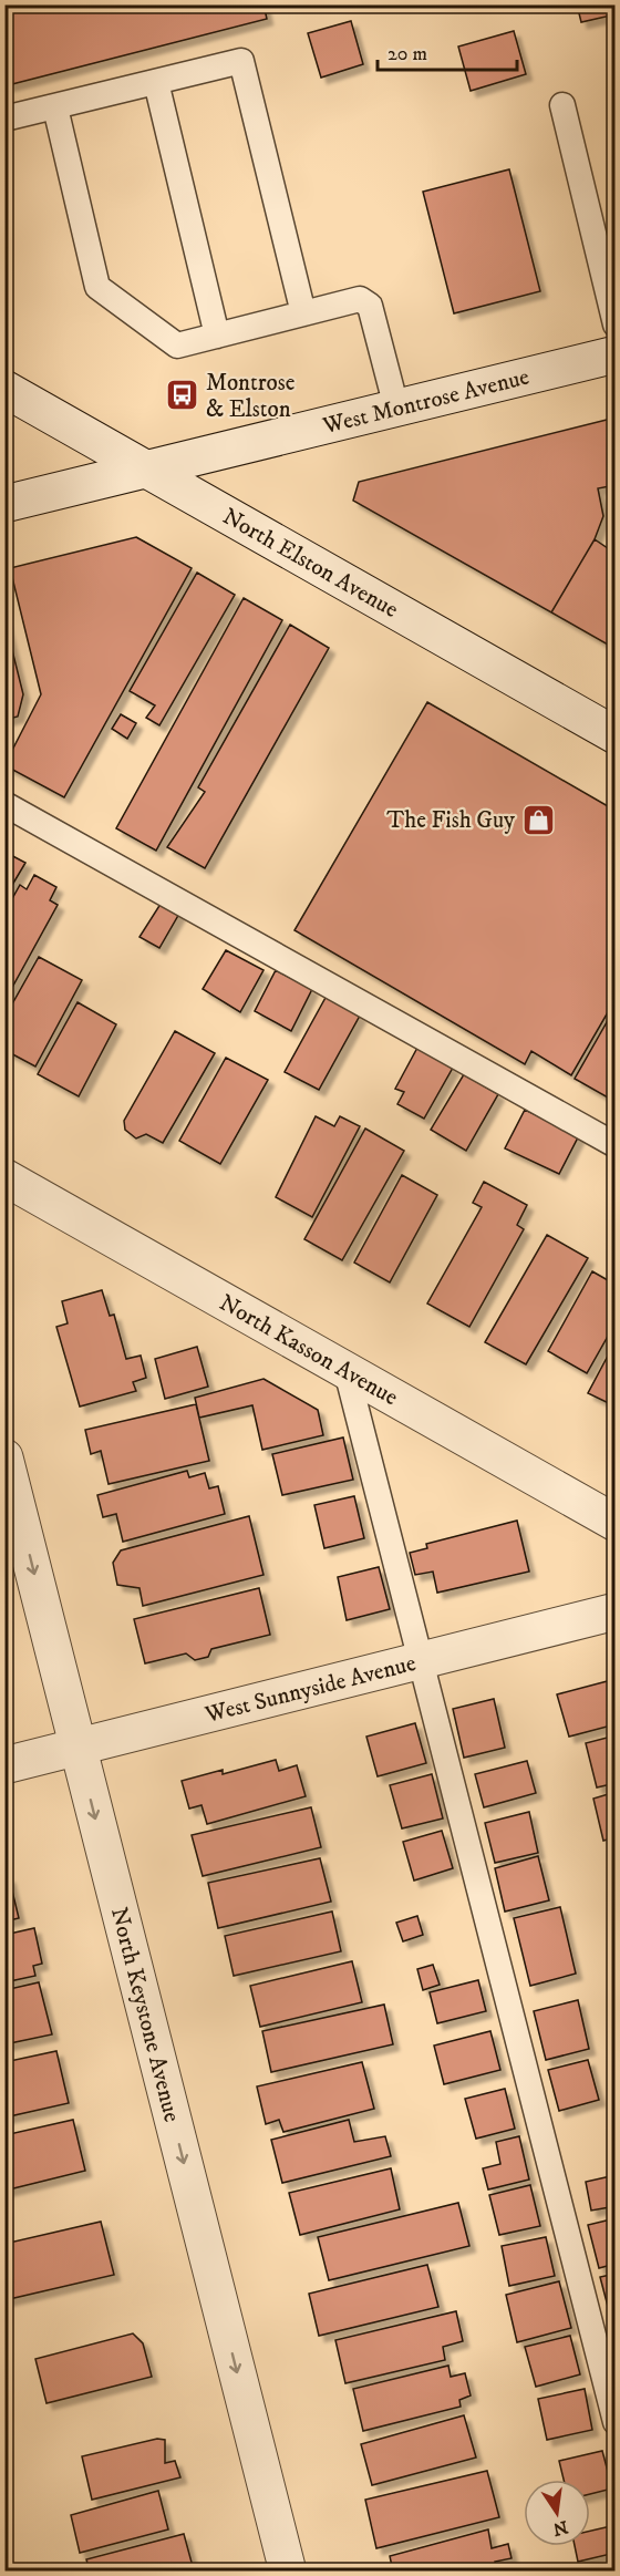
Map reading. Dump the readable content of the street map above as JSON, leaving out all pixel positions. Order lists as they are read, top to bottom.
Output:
{
  "streets": {
    "street": [
      "West Montrose Avenue",
      "North Elston Avenue",
      "North Kasson Avenue",
      "West Sunnyside Avenue",
      "North Keystone Avenue"
    ]
  },
  "crossings": [
    ["West Montrose Avenue", "North Elston Avenue"],
    ["West Sunnyside Avenue", "North Keystone Avenue"]
  ],
  "one_way": ["North Keystone Avenue"],
  "places": {
    "bus stop": ["Montrose & Elston"],
    "shop": ["The Fish Guy"]
  },
  "scale_bar": "20 m",
  "north": "bottom"
}
